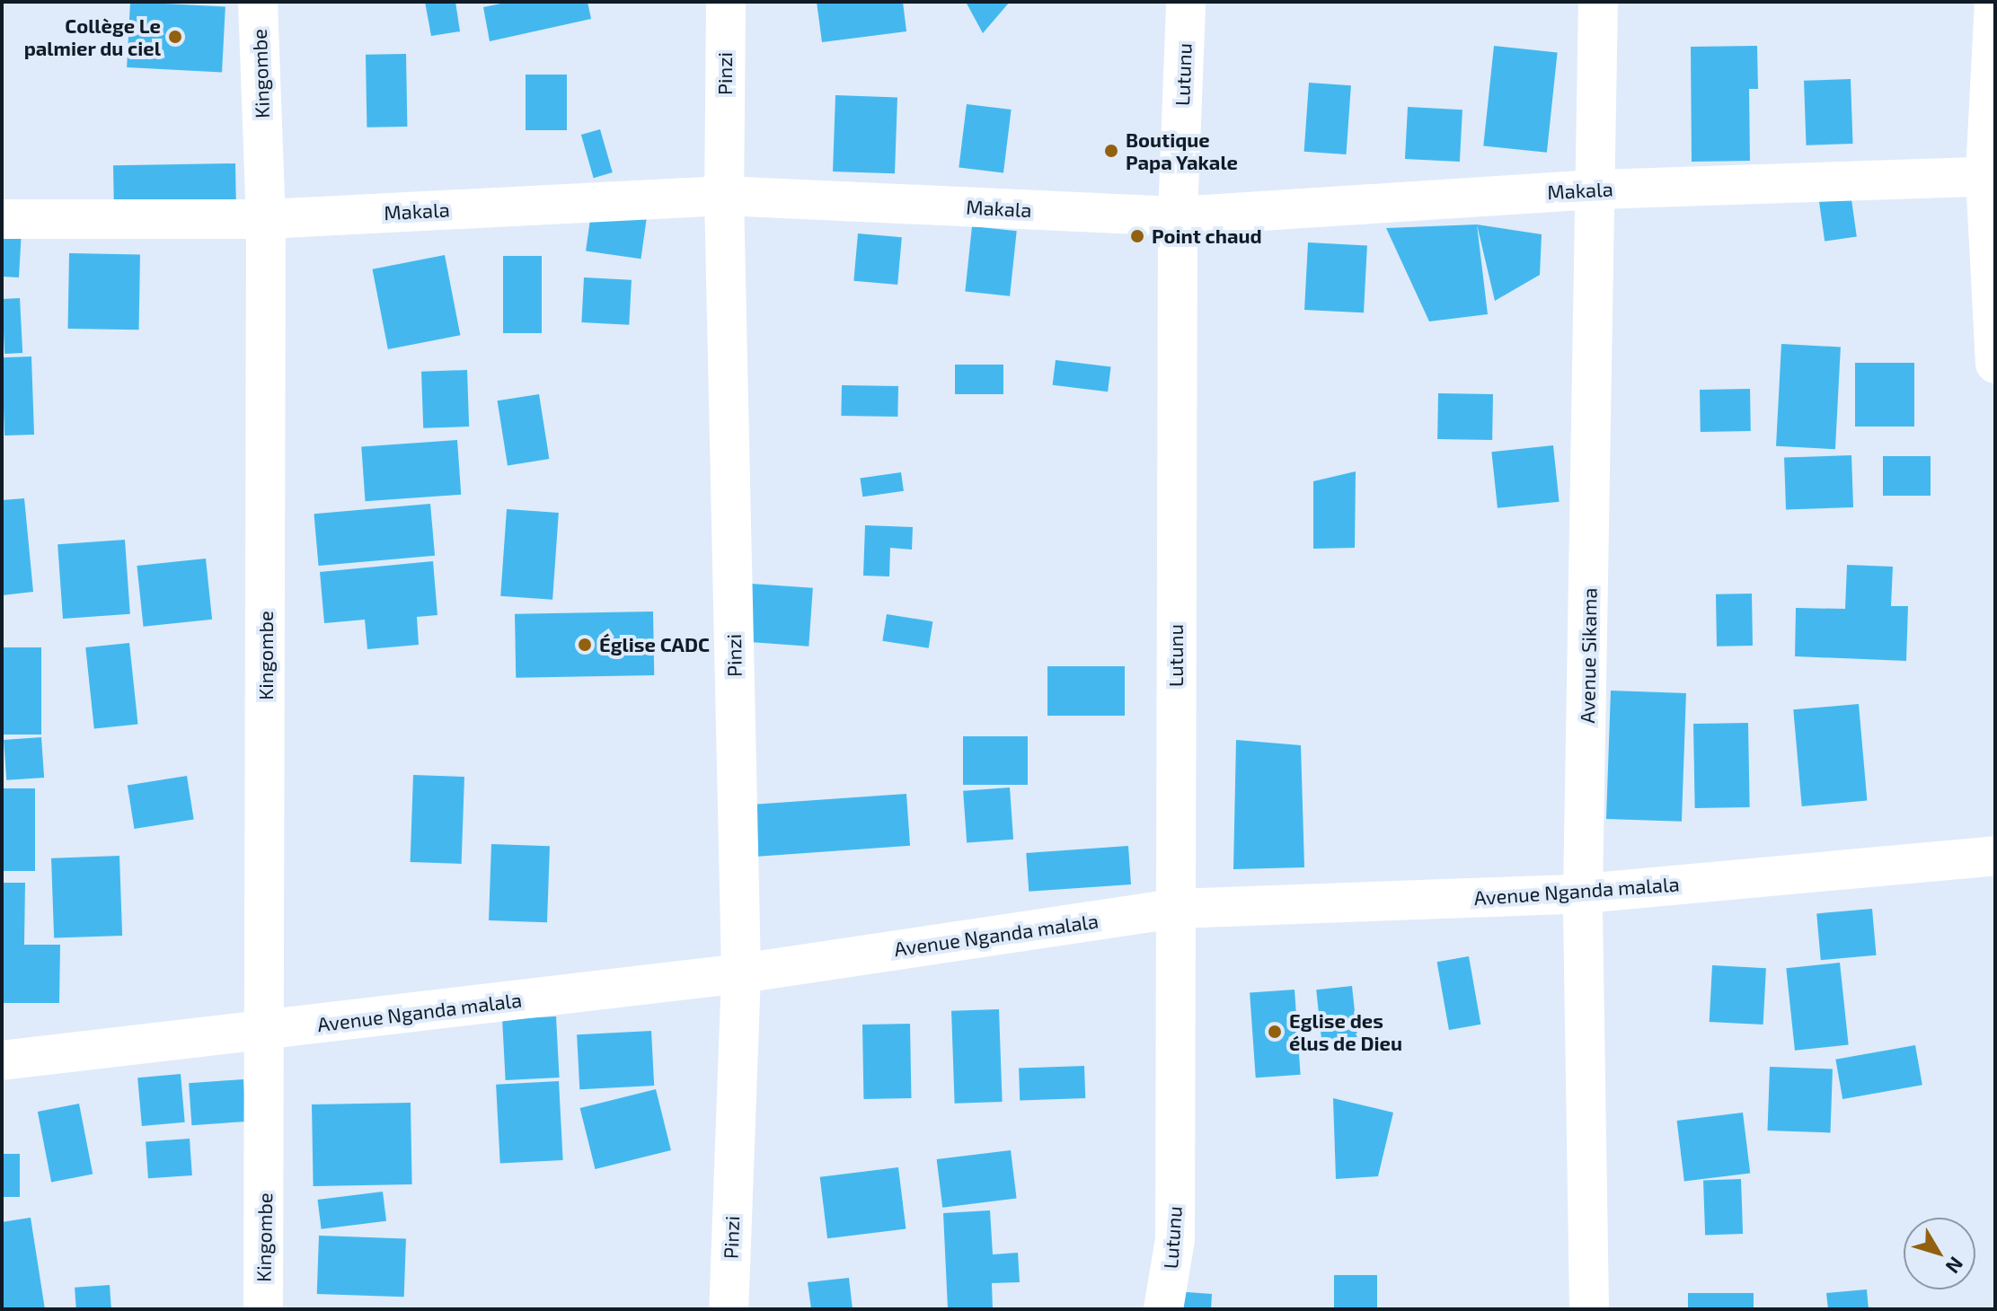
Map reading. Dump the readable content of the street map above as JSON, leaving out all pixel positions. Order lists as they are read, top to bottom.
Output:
{
  "streets": {
    "street": [
      "Kingombe",
      "Pinzi",
      "Lutunu",
      "Makala",
      "Avenue Sikama",
      "Avenue Nganda malala"
    ]
  },
  "crossings": [
    ["Kingombe", "Makala"],
    ["Kingombe", "Avenue Nganda malala"],
    ["Pinzi", "Makala"],
    ["Pinzi", "Avenue Nganda malala"],
    ["Lutunu", "Makala"],
    ["Lutunu", "Avenue Nganda malala"],
    ["Makala", "Avenue Sikama"],
    ["Avenue Sikama", "Avenue Nganda malala"]
  ],
  "places": [
    "Collège Le palmier du ciel",
    "Boutique Papa Yakale",
    "Point chaud",
    "Église CADC",
    "Eglise des élus de Dieu"
  ],
  "north": "bottom right"
}
